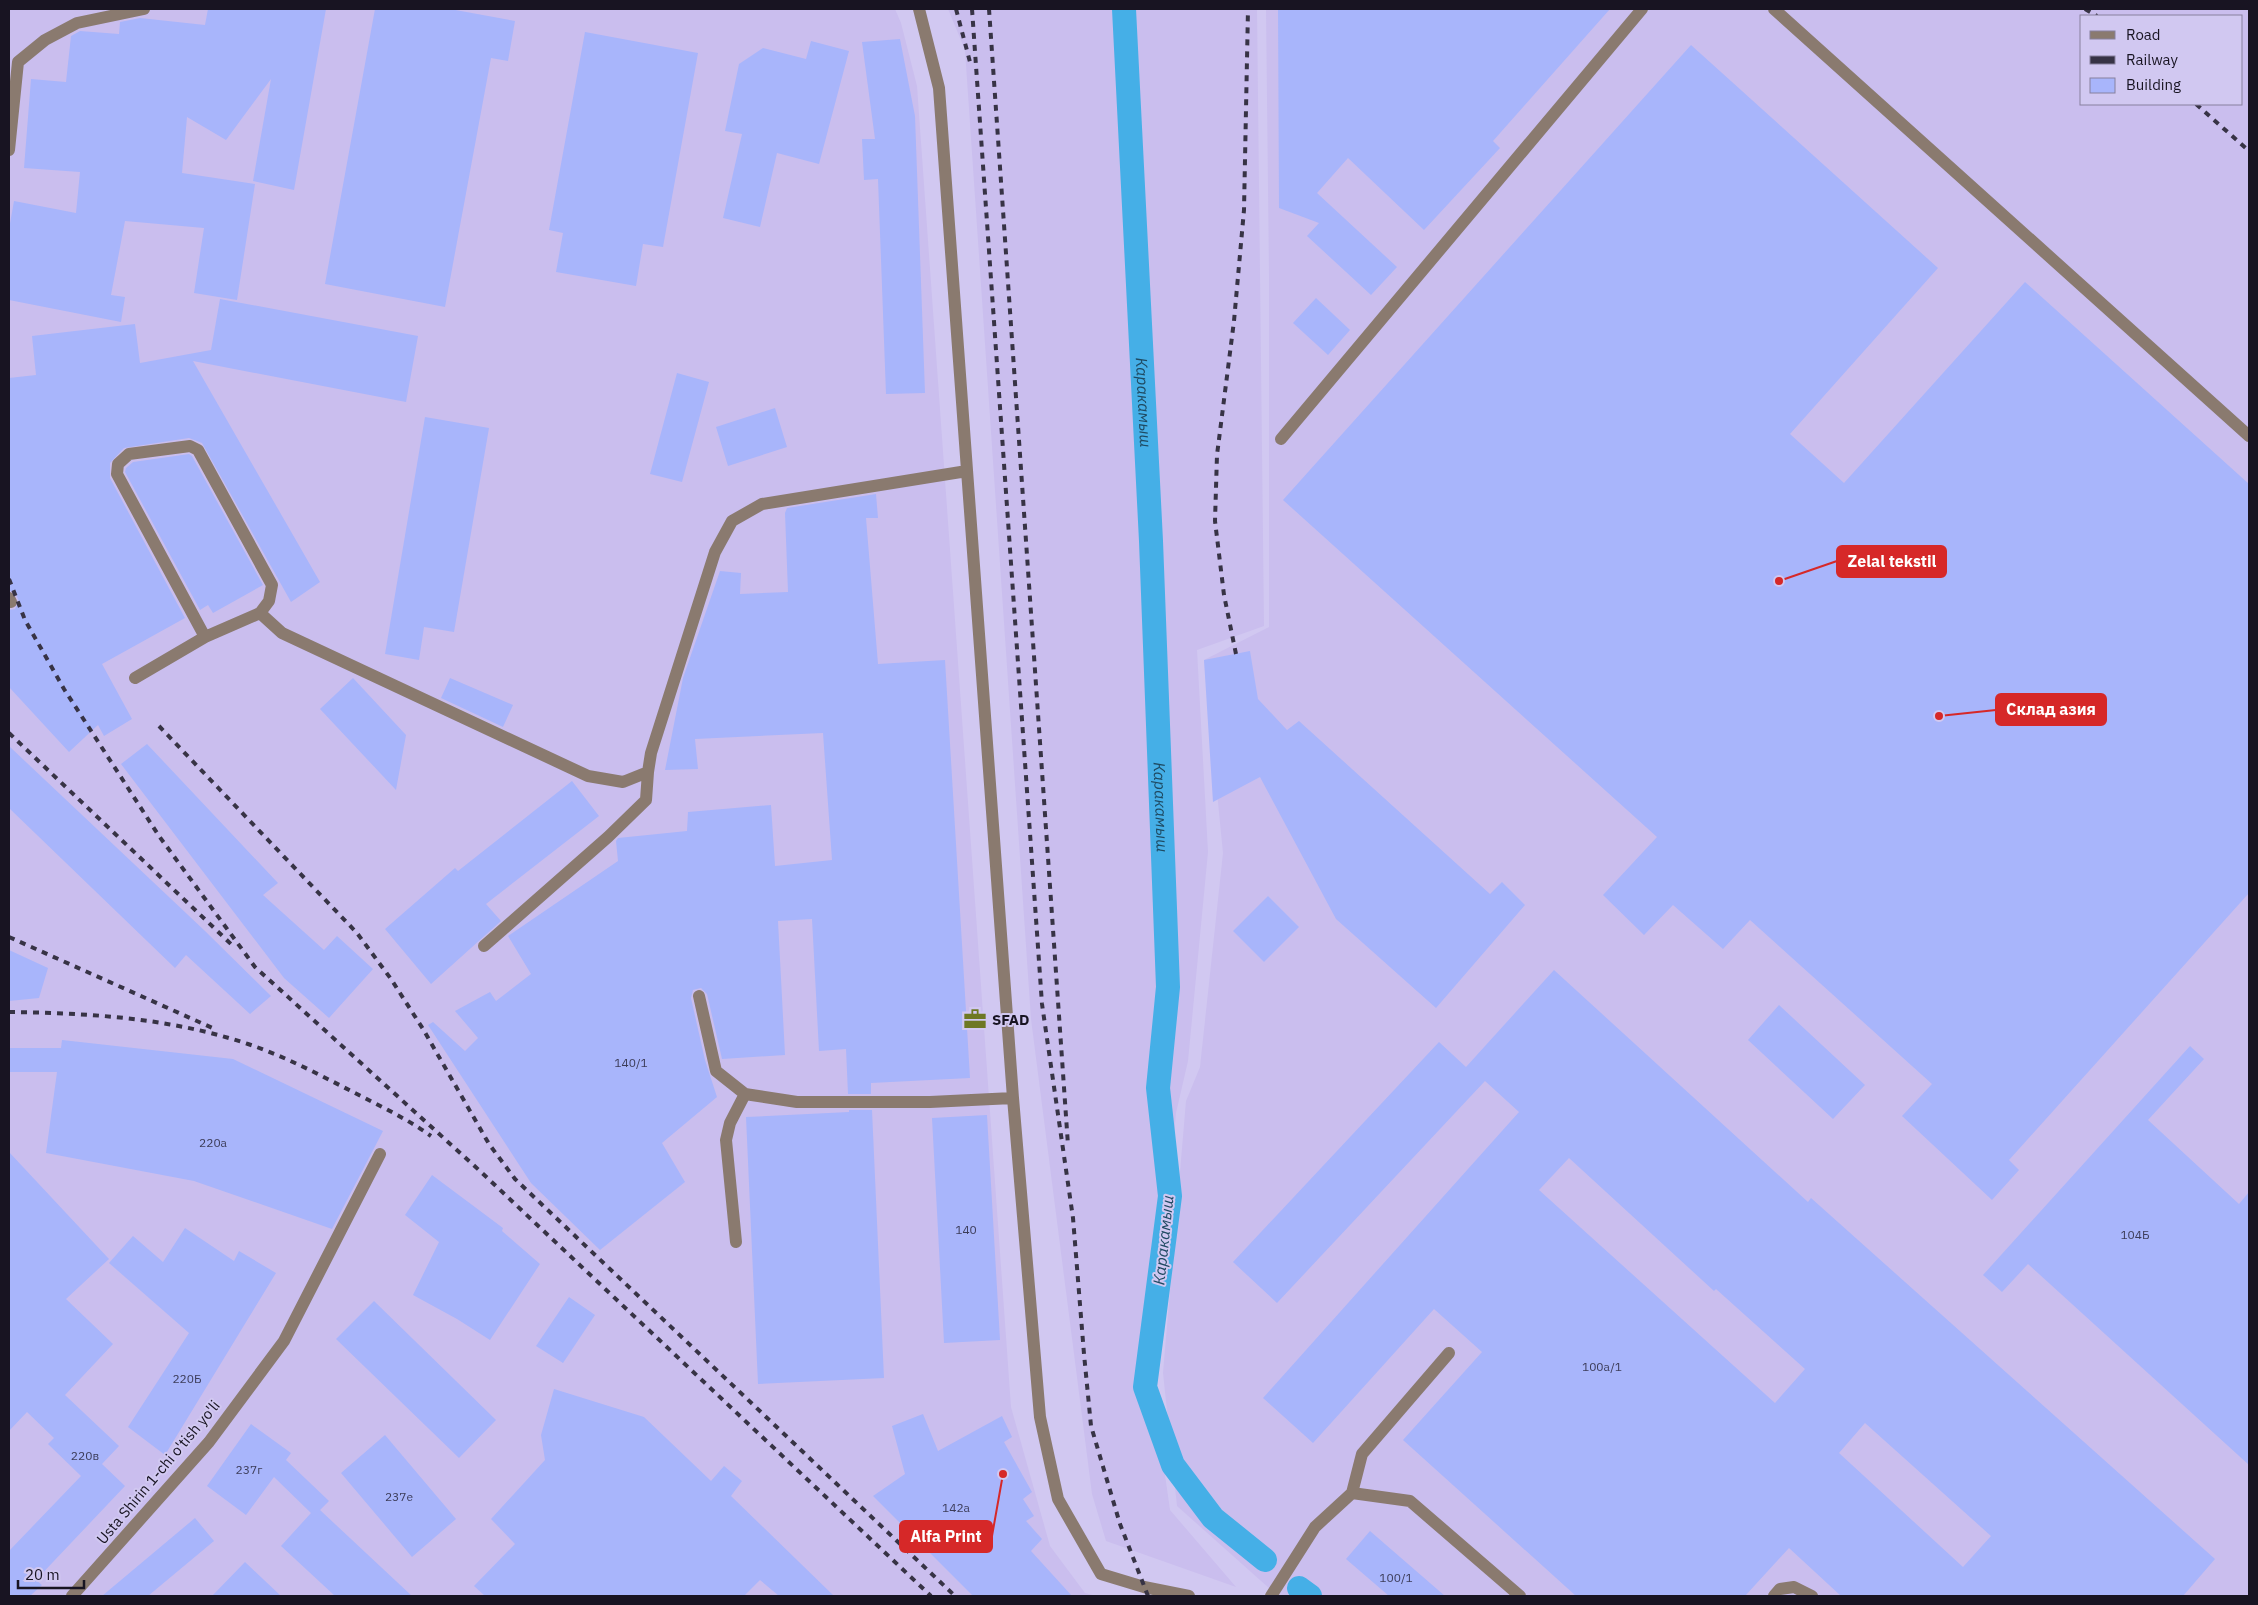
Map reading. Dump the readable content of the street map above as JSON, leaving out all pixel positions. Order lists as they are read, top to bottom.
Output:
{
  "streets": {
    "street": ["Usta Shirin 1-chi o'tish yo'li"]
  },
  "water": ["Каракамыш"],
  "places": {
    "other": ["Zelal tekstil", "Склад азия", "Alfa Print"],
    "office": ["SFAD"]
  },
  "house_numbers": [
    "140/1",
    "220a",
    "140",
    "104Б",
    "100a/1",
    "220Б",
    "220в",
    "237г",
    "237e",
    "142a",
    "100/1"
  ],
  "legend": ["Road", "Railway", "Building"],
  "scale_bar": "20 m"
}
